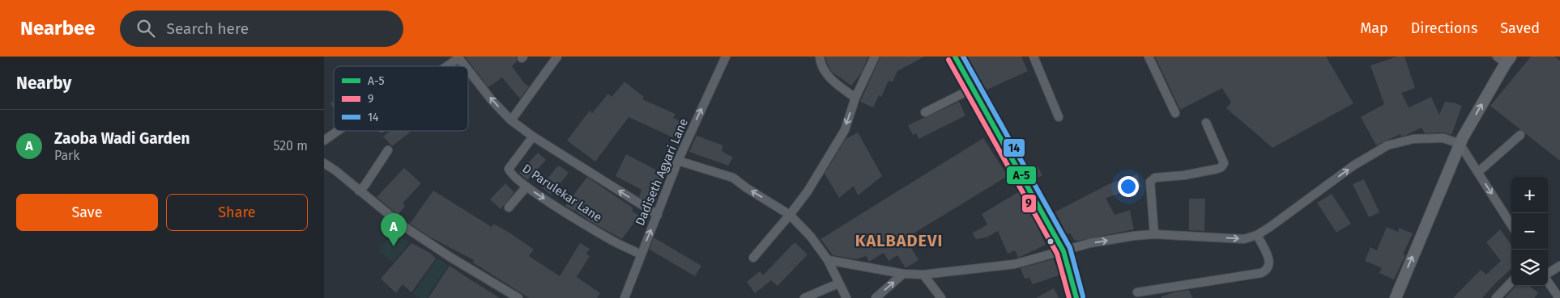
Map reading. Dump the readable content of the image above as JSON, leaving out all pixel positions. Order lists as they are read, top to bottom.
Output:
{
  "streets": {
    "street": ["Dadiseth Agyari Lane", "D Parulekar Lane"]
  },
  "crossings": [
    ["Dadiseth Agyari Lane", "D Parulekar Lane"]
  ],
  "one_way": ["Dadiseth Agyari Lane"],
  "districts": ["KALBADEVI"],
  "lines": ["transit line A-5", "transit line 14", "transit line 9"],
  "legend": ["A-5", "9", "14"],
  "page": {
    "header": "Nearbee",
    "search": "Search here",
    "nav": ["Map", "Directions", "Saved"],
    "heading": "Nearby",
    "list": [
      {
        "mark": "A",
        "name": "Zaoba Wadi Garden",
        "note": "Park",
        "value": "520 m"
      }
    ],
    "map_buttons": ["+", "−"],
    "buttons": ["Save", "Share"],
    "pins": "A"
  }
}
